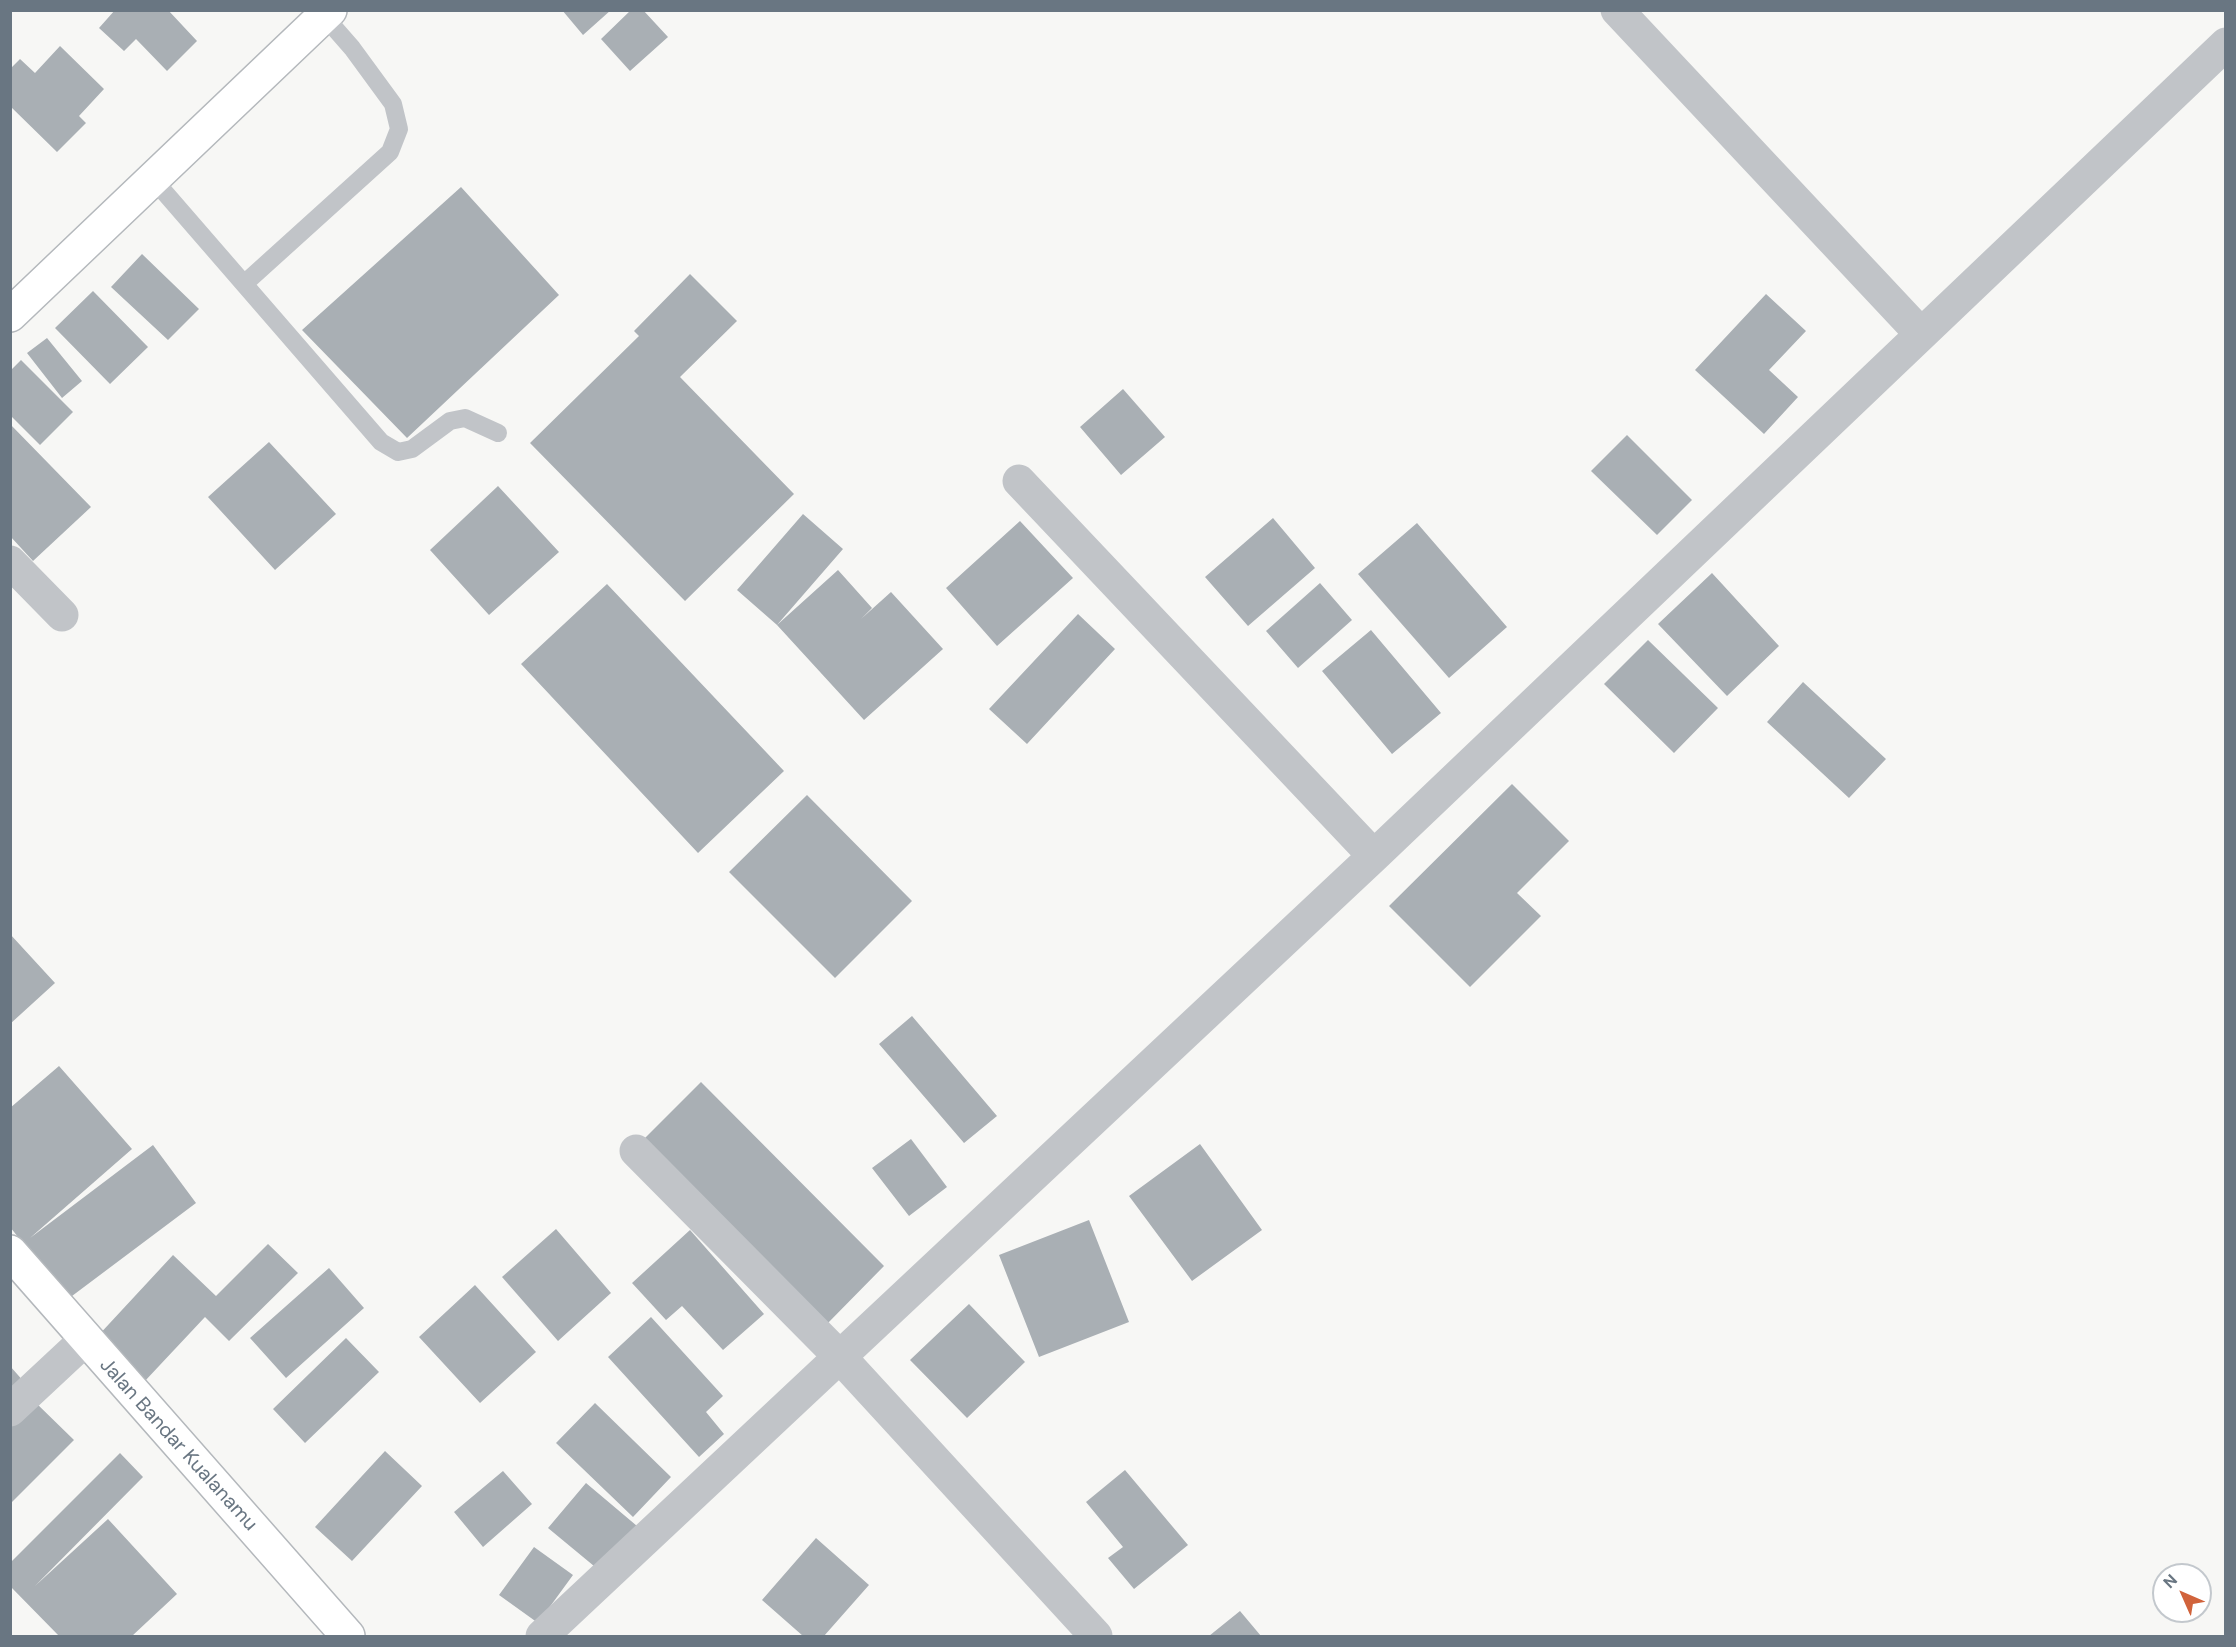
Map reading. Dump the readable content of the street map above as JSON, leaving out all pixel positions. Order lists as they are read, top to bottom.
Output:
{
  "streets": {
    "street": ["Jalan Bandar Kualanamu"]
  },
  "north": "top left"
}
